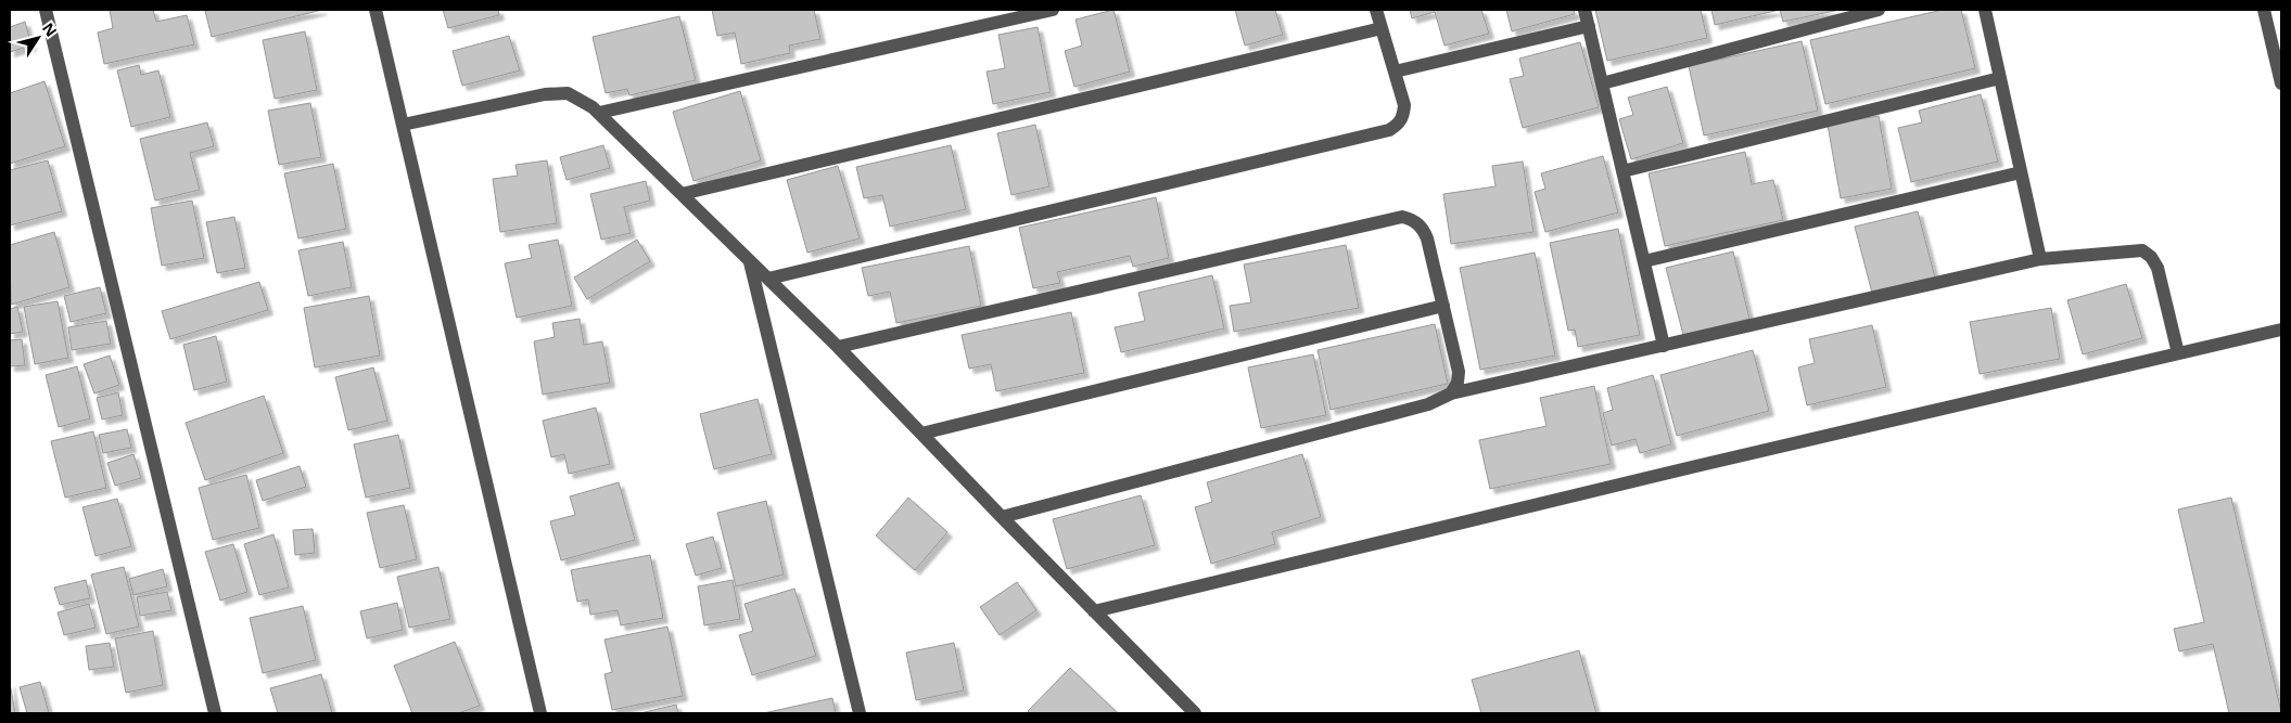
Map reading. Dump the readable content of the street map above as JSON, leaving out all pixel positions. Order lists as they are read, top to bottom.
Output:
{
  "north": "top right"
}
